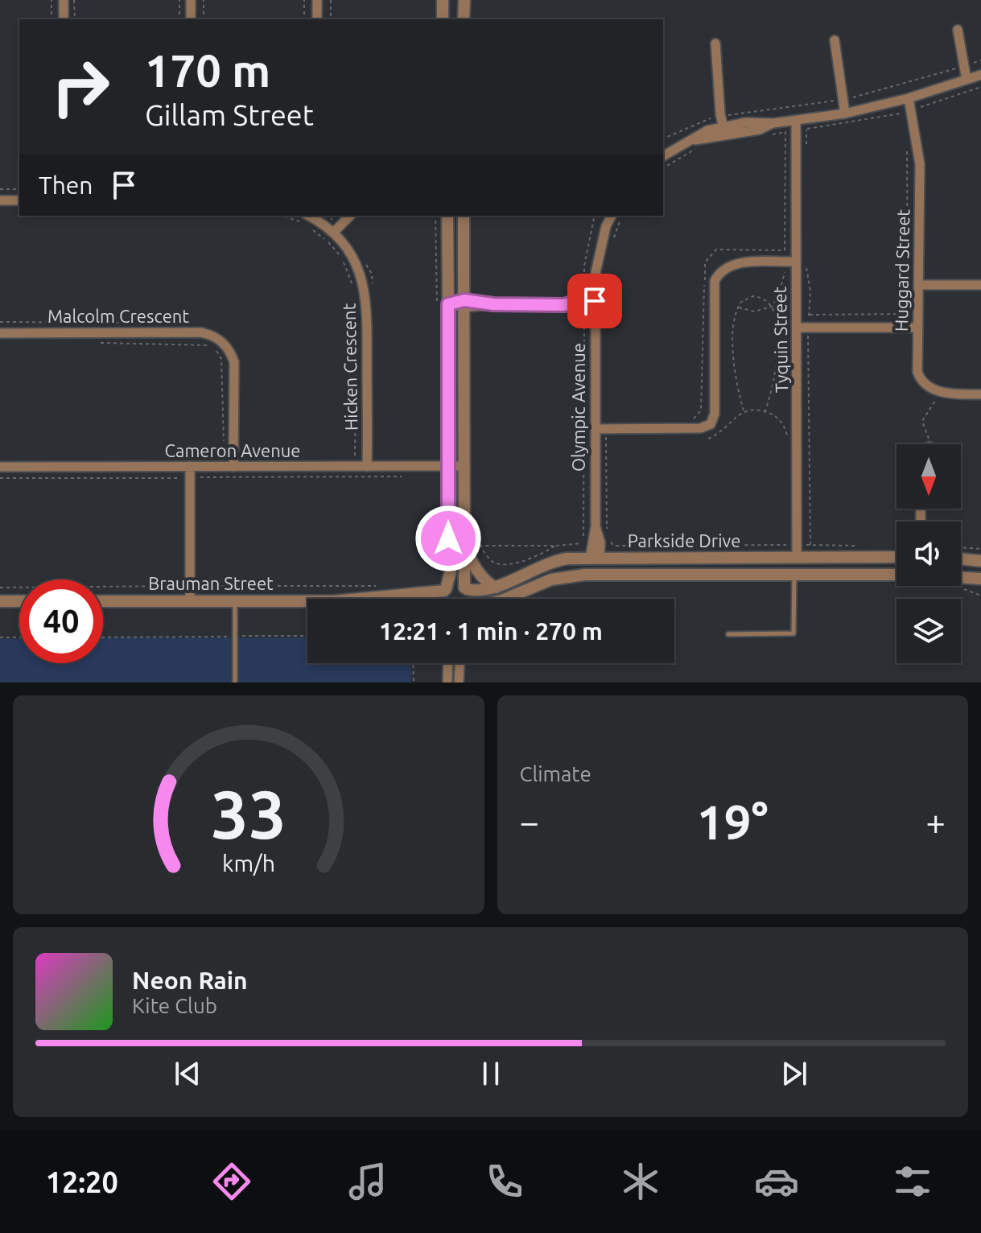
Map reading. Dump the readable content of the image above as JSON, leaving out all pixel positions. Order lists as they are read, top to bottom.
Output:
{
  "streets": {
    "street": [
      "Huggard Street",
      "Malcolm Crescent",
      "Tyquin Street",
      "Hicken Crescent",
      "Olympic Avenue",
      "Cameron Avenue",
      "Parkside Drive",
      "Brauman Street"
    ]
  },
  "crossings": [
    ["Malcolm Crescent", "Cameron Avenue"],
    ["Tyquin Street", "Parkside Drive"],
    ["Hicken Crescent", "Cameron Avenue"],
    ["Olympic Avenue", "Parkside Drive"],
    ["Parkside Drive", "Brauman Street"]
  ],
  "north": "bottom",
  "page": {
    "turn": ["170 m", "Gillam Street"],
    "then": "Then",
    "limit": "40",
    "trip": "12:21 · 1 min · 270 m",
    "tile": "Climate",
    "heat": ["−", "19°", "+"],
    "song": ["Neon Rain", "Kite Club"],
    "tabs": "12:20",
    "gauge": ["33", "km/h"]
  }
}
